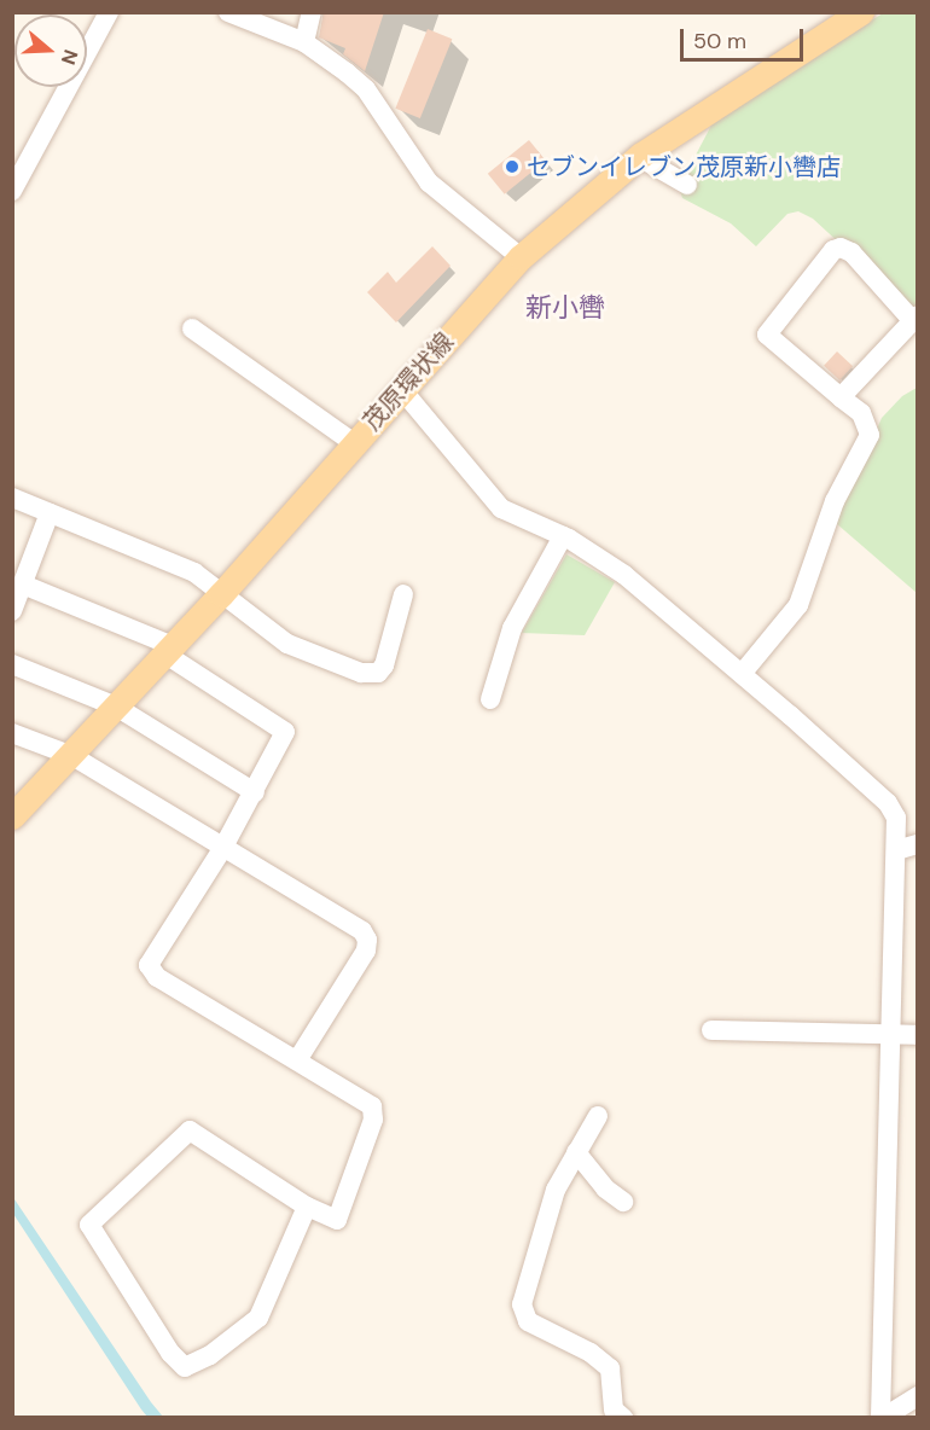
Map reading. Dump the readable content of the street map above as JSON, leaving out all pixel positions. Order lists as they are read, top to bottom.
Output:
{
  "streets": {
    "main road": ["茂原環状線"]
  },
  "districts": ["新小轡"],
  "places": ["セブンイレブン茂原新小轡店"],
  "scale_bar": "50 m",
  "north": "right"
}
